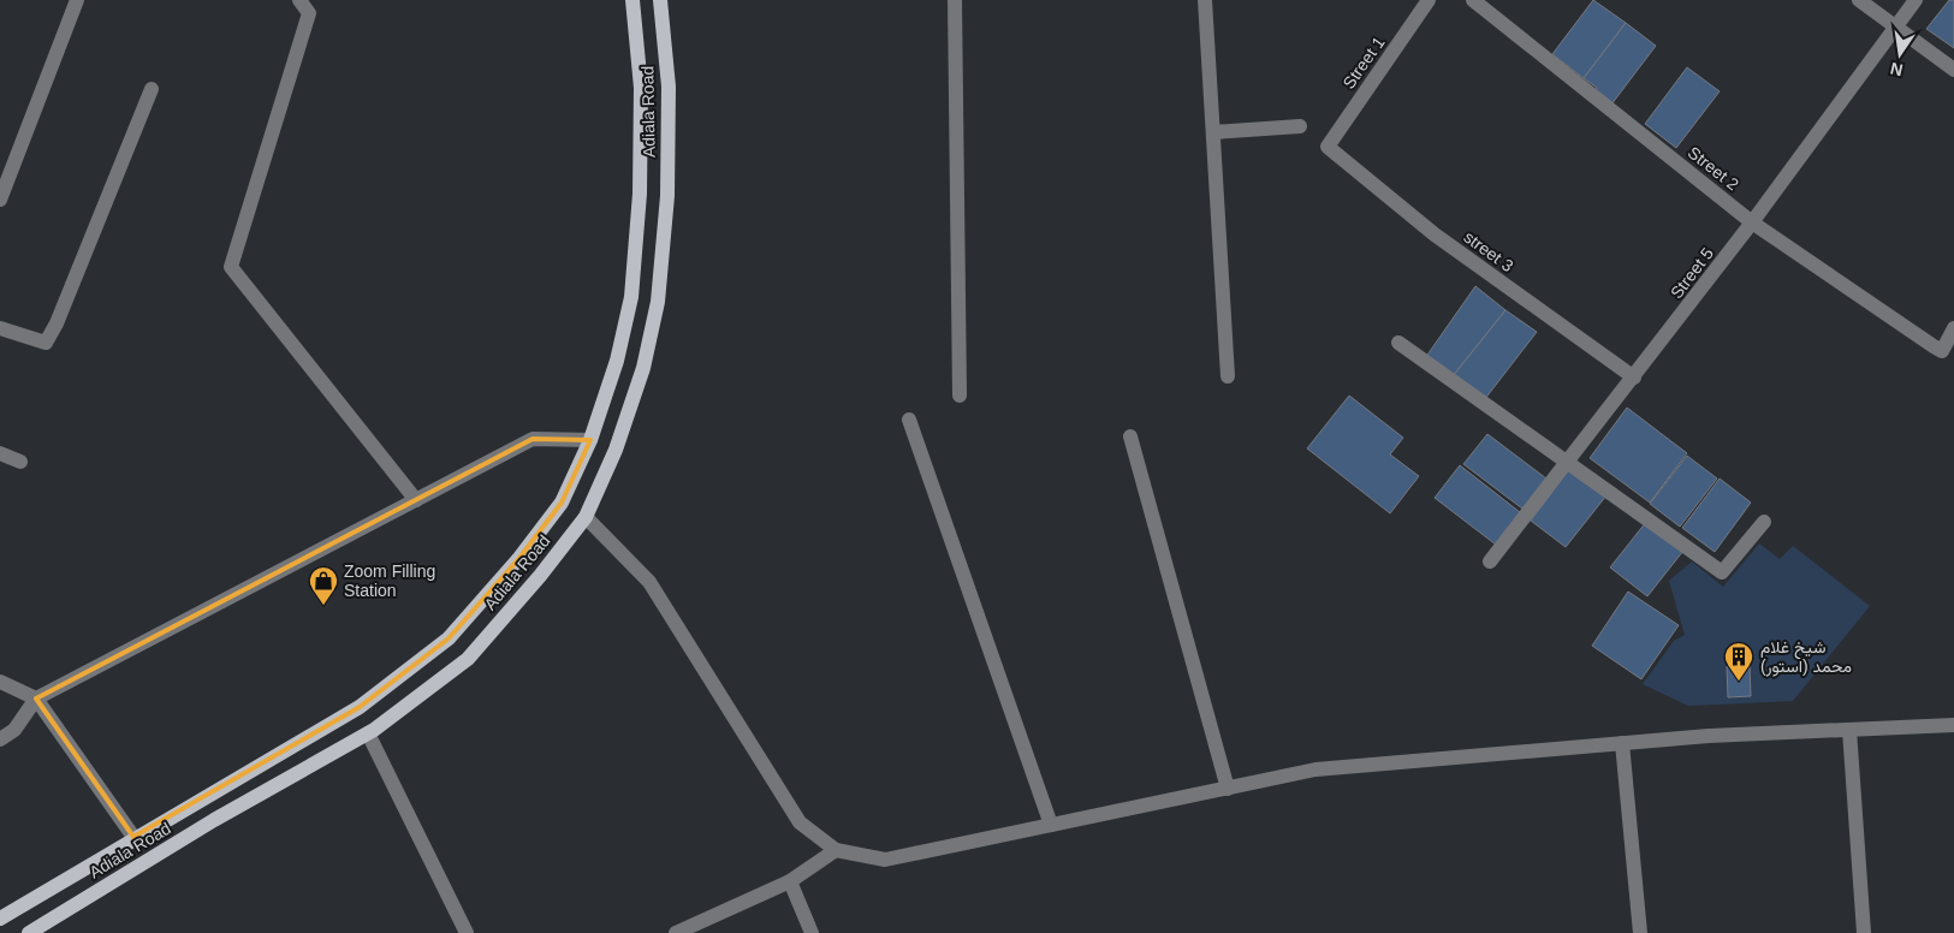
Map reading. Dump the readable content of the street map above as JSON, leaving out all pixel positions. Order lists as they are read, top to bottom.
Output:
{
  "streets": {
    "main road": ["Adiala Road"],
    "street": [
      "Street 1",
      "Street 2",
      "street 3",
      "Street 5"
    ]
  },
  "crossings": [
    ["Street 1", "street 3"],
    ["Street 2", "Street 5"],
    ["street 3", "Street 5"]
  ],
  "places": {
    "shop": ["Zoom Filling Station"],
    "building": ["شیخ غلام محمد (استور)"]
  },
  "north": "bottom"
}
